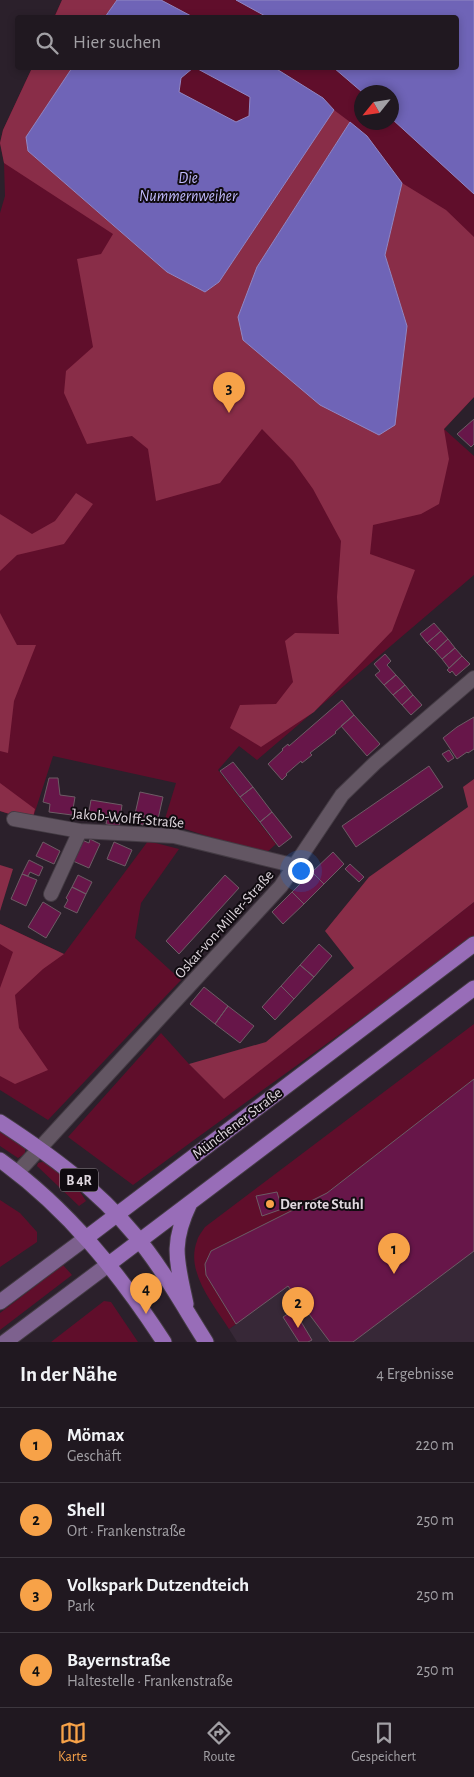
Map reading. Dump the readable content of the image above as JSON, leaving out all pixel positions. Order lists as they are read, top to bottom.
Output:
{
  "streets": {
    "main road": ["Münchener Straße", "B 4R"],
    "street": ["Jakob-Wolff-Straße", "Oskar-von-Miller-Straße"]
  },
  "crossings": [
    ["Jakob-Wolff-Straße", "Oskar-von-Miller-Straße"],
    ["Oskar-von-Miller-Straße", "B 4R"],
    ["Münchener Straße", "B 4R"]
  ],
  "water": ["Die Nummernweiher"],
  "places": ["Der rote Stuhl"],
  "north": "bottom left",
  "page": {
    "search": "Hier suchen",
    "pins": [
      "3",
      "1",
      "4",
      "2"
    ],
    "heading": ["In der Nähe", "4 Ergebnisse"],
    "list": [
      {
        "mark": "1",
        "name": "Mömax",
        "note": "Geschäft",
        "value": "220 m"
      },
      {
        "mark": "2",
        "name": "Shell",
        "note": "Ort · Frankenstraße",
        "value": "250 m"
      },
      {
        "mark": "3",
        "name": "Volkspark Dutzendteich",
        "note": "Park",
        "value": "250 m"
      },
      {
        "mark": "4",
        "name": "Bayernstraße",
        "note": "Haltestelle · Frankenstraße",
        "value": "250 m"
      }
    ],
    "nav": ["Karte", "Route", "Gespeichert"]
  }
}
